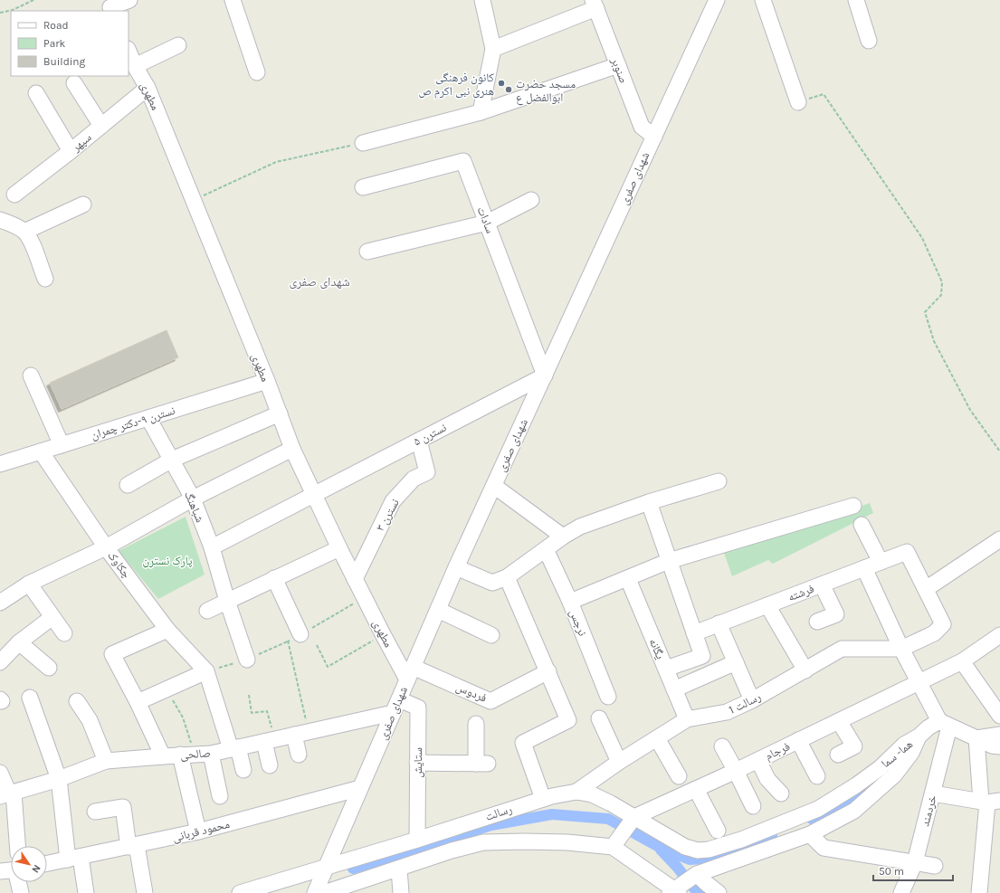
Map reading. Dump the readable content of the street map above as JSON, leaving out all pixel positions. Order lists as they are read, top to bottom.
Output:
{
  "streets": {
    "street": [
      "صنوبر",
      "مطهری",
      "سپهر",
      "شهدای صفری",
      "سادات",
      "نسترن ۹-دکتر چمران",
      "نسترن ۵",
      "شباهنگ",
      "نسترن ۳",
      "چکاوک",
      "فرشته",
      "نرجس",
      "یگانه",
      "فردوس",
      "رسالت 1",
      "فرجام",
      "صالحی",
      "هما- سما",
      "ستایش",
      "خردمند",
      "رسالت",
      "محمود قربانی"
    ]
  },
  "crossings": [
    ["صنوبر", "شهدای صفری"],
    ["مطهری", "سپهر"],
    ["مطهری", "شهدای صفری"],
    ["مطهری", "نسترن ۹-دکتر چمران"],
    ["مطهری", "نسترن ۵"],
    ["مطهری", "نسترن ۳"],
    ["مطهری", "فردوس"],
    ["شهدای صفری", "سادات"],
    ["شهدای صفری", "نسترن ۵"],
    ["شهدای صفری", "فردوس"],
    ["شهدای صفری", "صالحی"],
    ["شهدای صفری", "ستایش"],
    ["شهدای صفری", "رسالت"],
    ["شهدای صفری", "محمود قربانی"],
    ["سادات", "نسترن ۵"],
    ["نسترن ۹-دکتر چمران", "شباهنگ"],
    ["نسترن ۹-دکتر چمران", "چکاوک"],
    ["نسترن ۵", "شباهنگ"],
    ["نسترن ۵", "نسترن ۳"],
    ["یگانه", "رسالت 1"],
    ["رسالت 1", "رسالت"],
    ["فرجام", "هما- سما"],
    ["فرجام", "رسالت"],
    ["صالحی", "ستایش"],
    ["هما- سما", "رسالت"],
    ["ستایش", "رسالت"]
  ],
  "districts": ["شهدای صفری"],
  "parks": ["پارک نسترن"],
  "places": ["کانون فرهنگی هنری نبی اکرم ص", "مسجد حضرت ابوالفضل ع"],
  "legend": ["Road", "Park", "Building"],
  "scale_bar": "50 m",
  "north": "bottom right"
}
